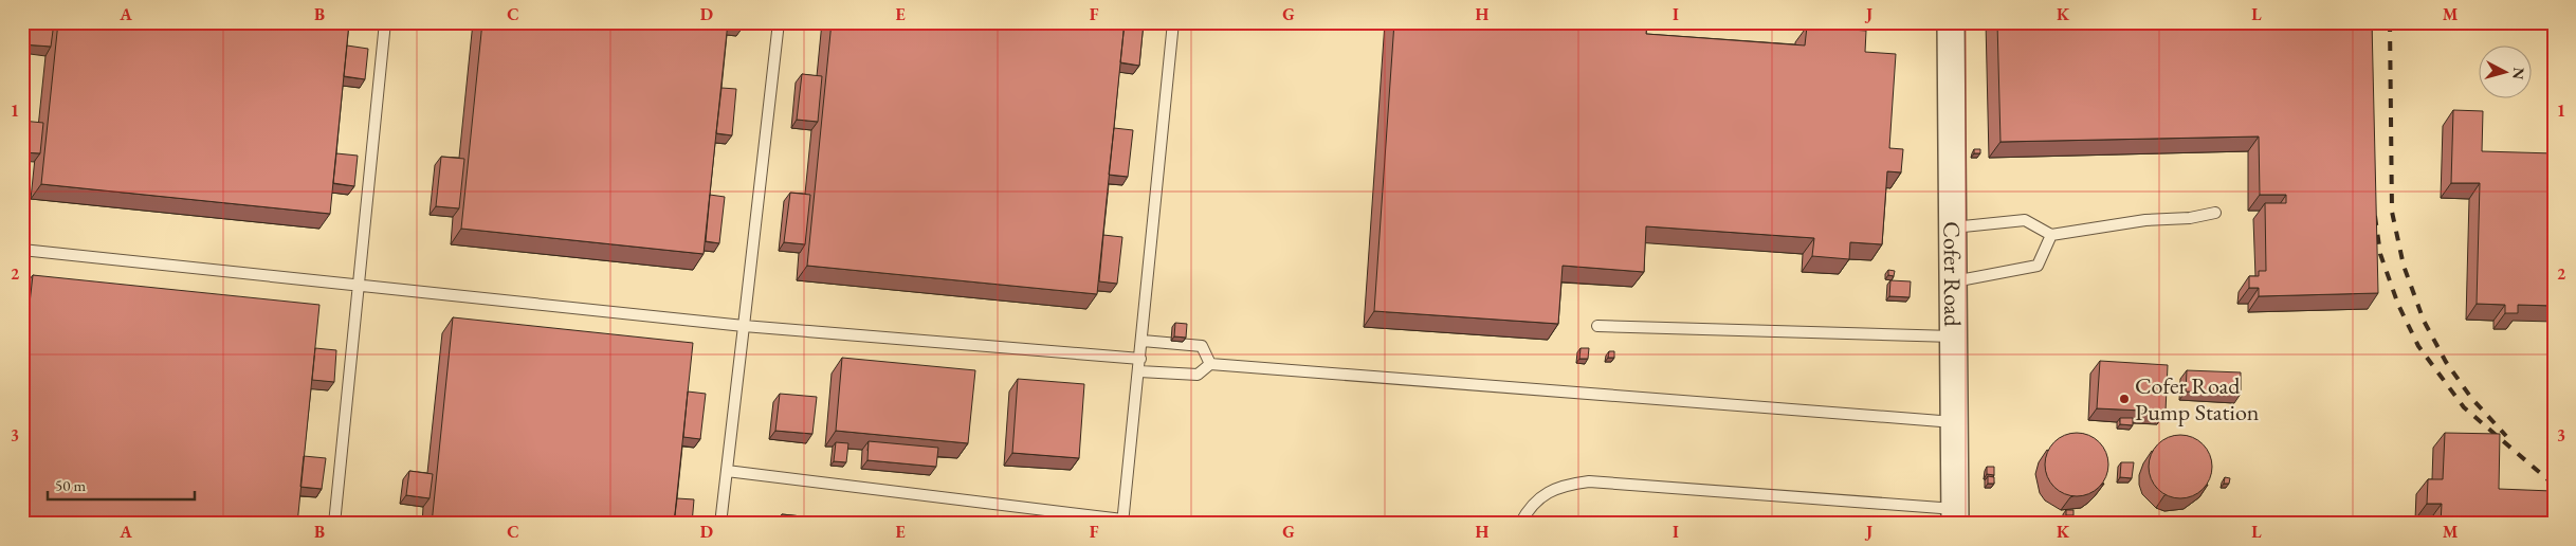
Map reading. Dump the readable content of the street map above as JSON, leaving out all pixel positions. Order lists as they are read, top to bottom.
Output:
{
  "streets": {
    "street": ["Cofer Road"]
  },
  "places": ["Cofer Road Pump Station"],
  "scale_bar": "50 m",
  "north": "right",
  "grid": {
    "columns": [
      "A",
      "B",
      "C",
      "D",
      "E",
      "F",
      "G",
      "H",
      "I",
      "J",
      "K",
      "L",
      "M"
    ],
    "rows": ["1", "2", "3"]
  }
}
